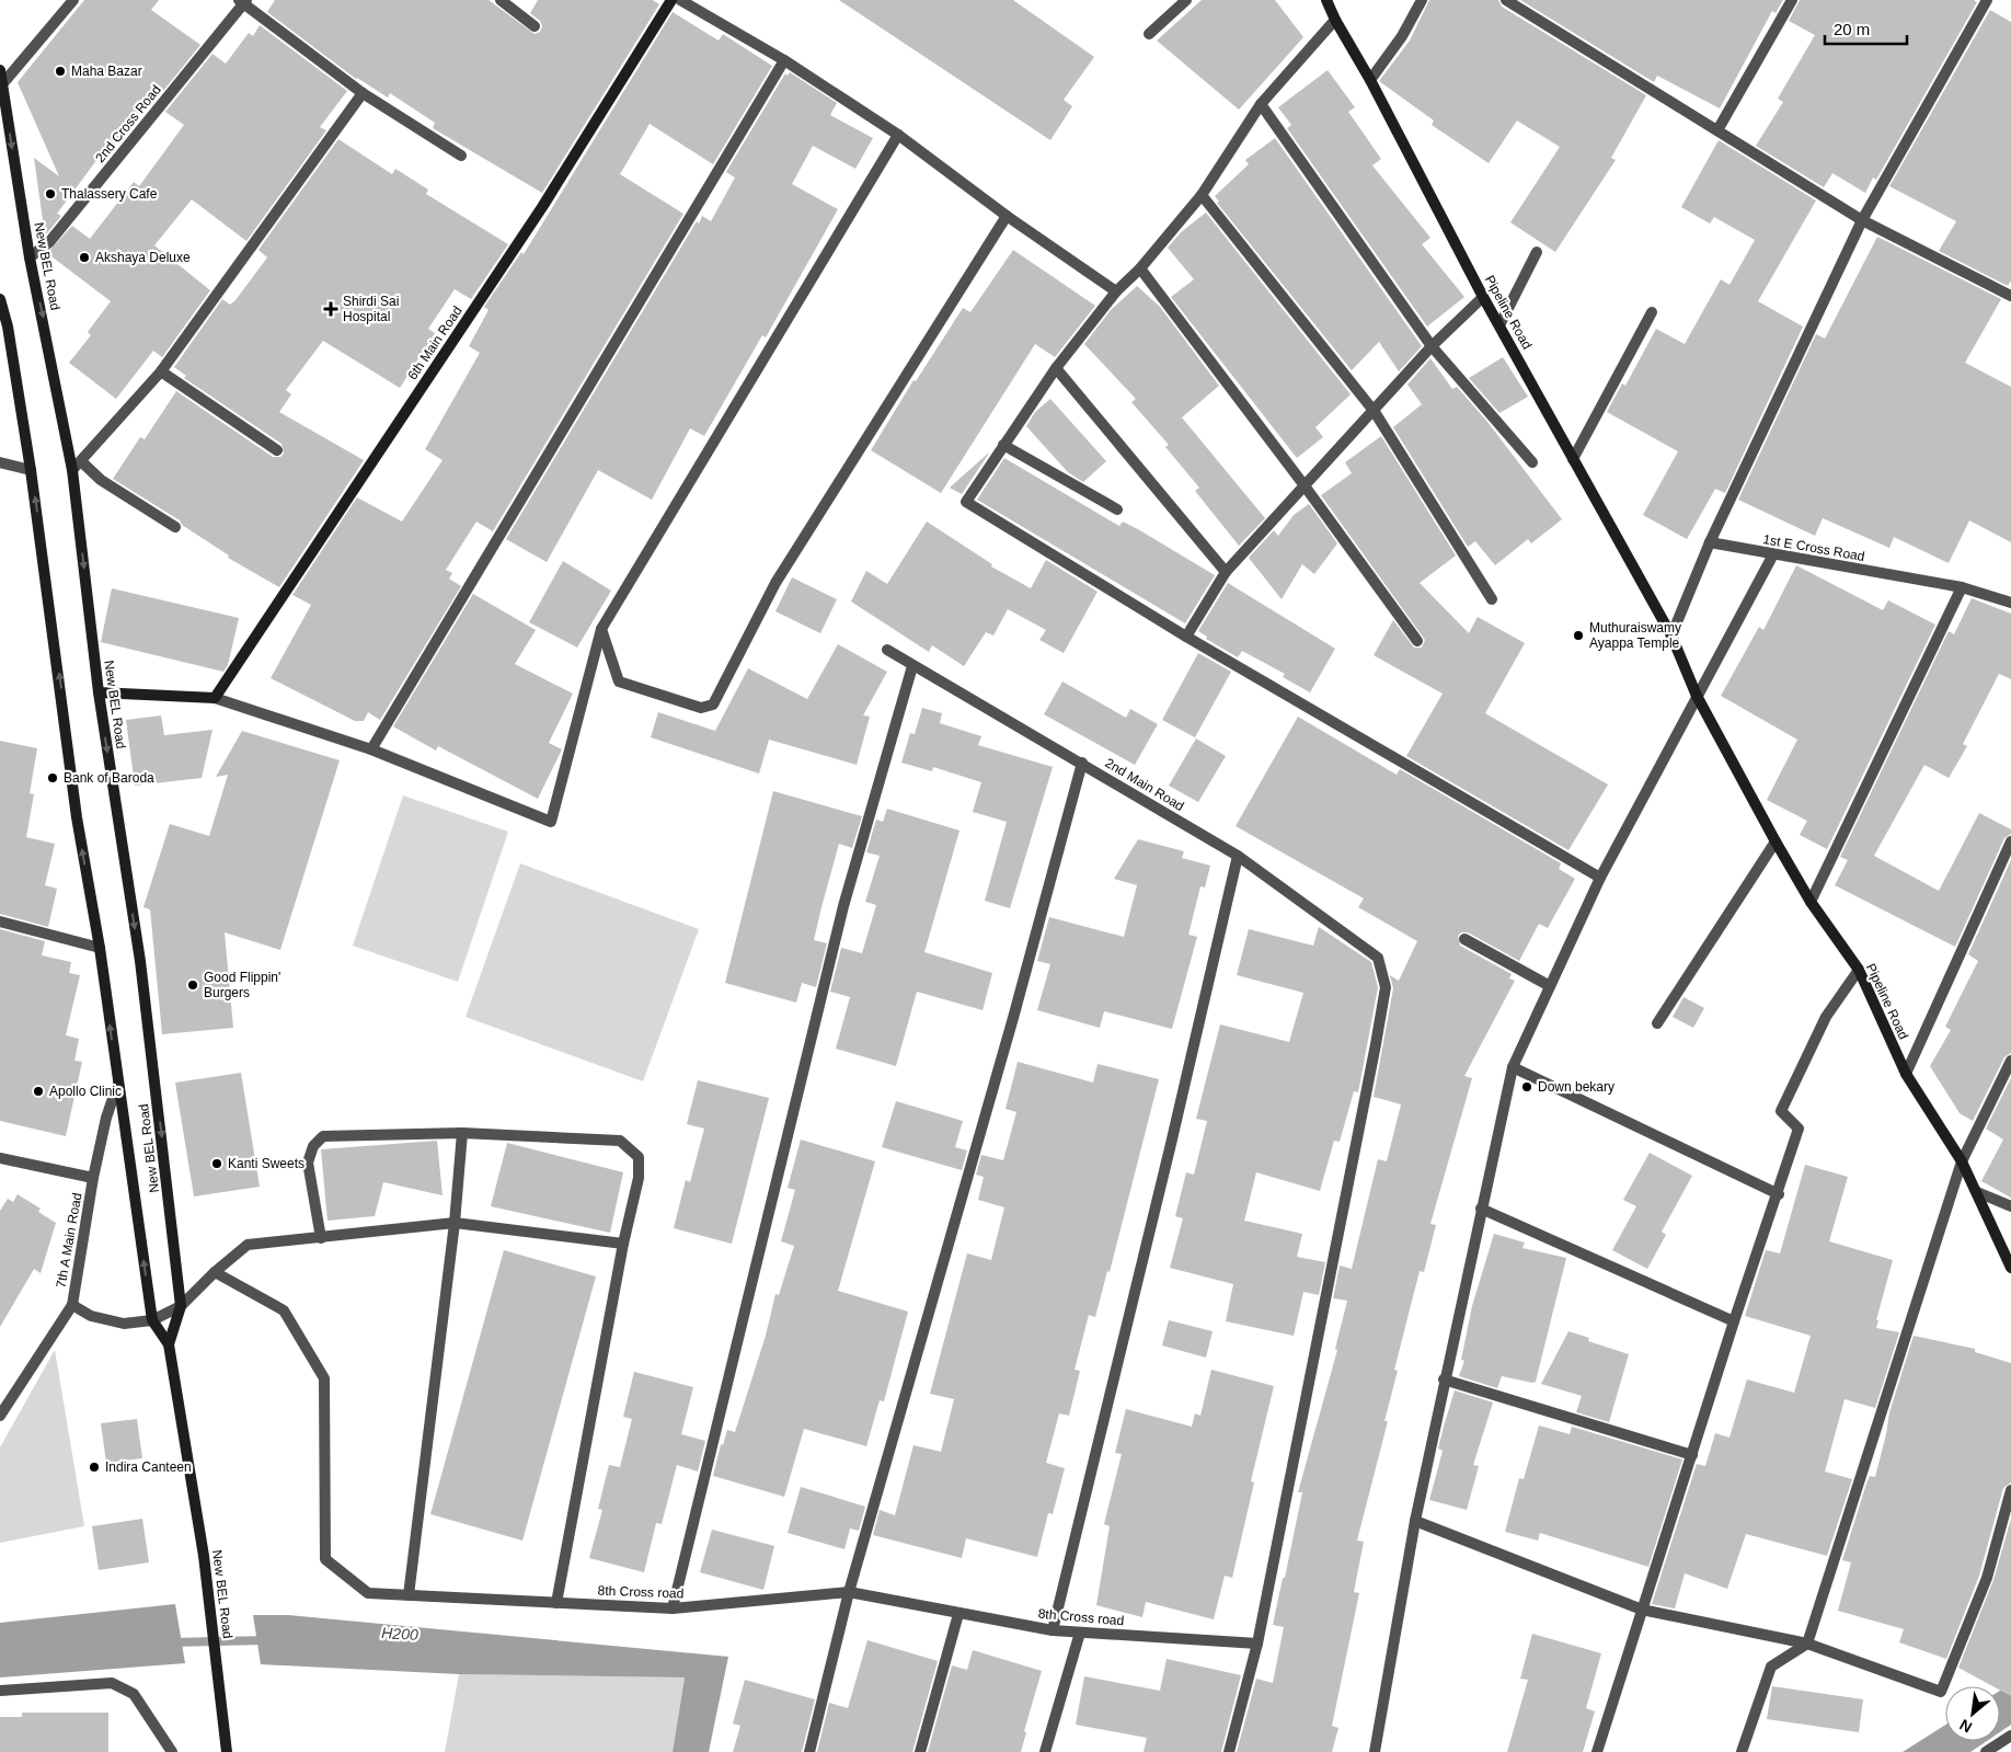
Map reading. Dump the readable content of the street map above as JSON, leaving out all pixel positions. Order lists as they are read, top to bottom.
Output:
{
  "streets": {
    "main road": ["New BEL Road", "Pipeline Road", "6th Main Road"],
    "street": [
      "2nd Cross Road",
      "1st E Cross Road",
      "2nd Main Road",
      "7th A Main Road",
      "8th Cross road"
    ]
  },
  "crossings": [
    ["2nd Cross Road", "New BEL Road"],
    ["2nd Main Road", "8th Cross road"]
  ],
  "water": ["H200"],
  "places": {
    "other": [
      "Maha Bazar",
      "Thalassery Cafe",
      "Akshaya Deluxe",
      "Muthuraiswamy Ayappa Temple",
      "Bank of Baroda",
      "Good Flippin' Burgers",
      "Down bekary",
      "Apollo Clinic",
      "Kanti Sweets",
      "Indira Canteen"
    ],
    "health": ["Shirdi Sai Hospital"]
  },
  "scale_bar": "20 m",
  "north": "bottom left"
}
